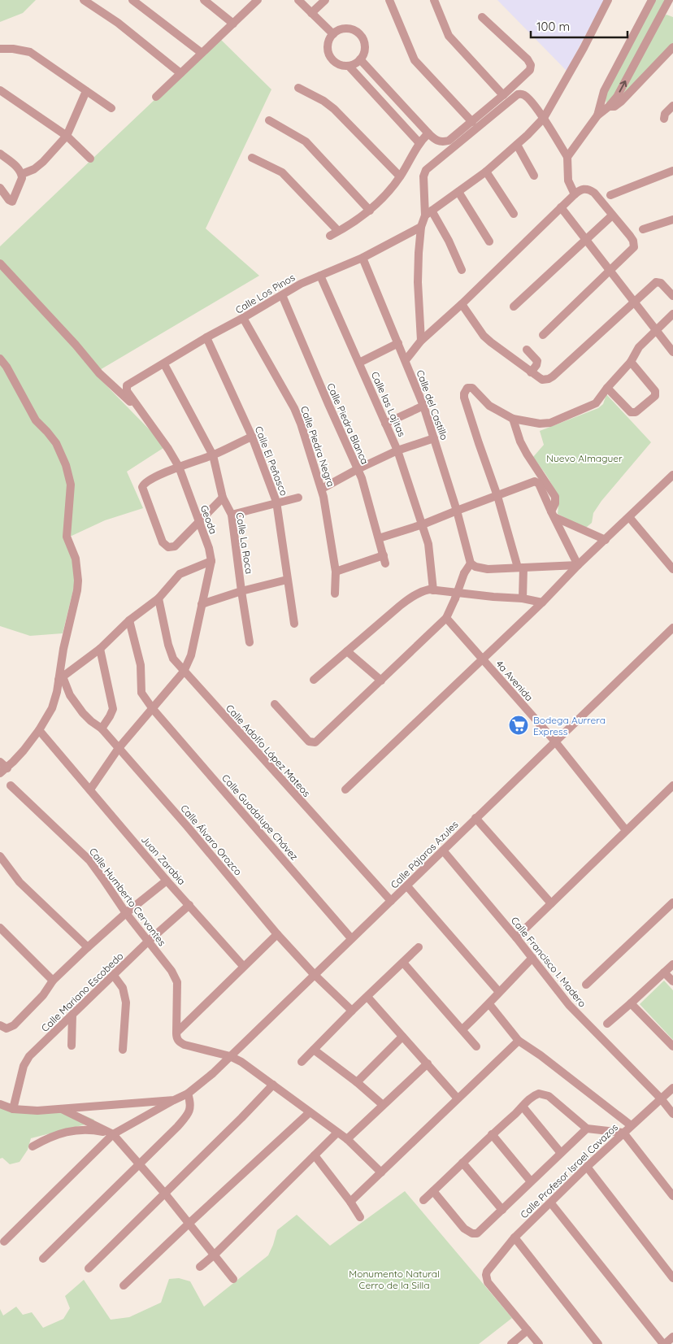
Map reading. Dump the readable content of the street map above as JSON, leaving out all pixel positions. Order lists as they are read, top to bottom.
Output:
{
  "streets": {
    "street": [
      "Calle Los Pinos",
      "Calle las Lajitas",
      "Calle del Castillo",
      "Calle Piedra Blanca",
      "Calle Piedra Negra",
      "Calle El Peñasco",
      "Geoda",
      "Calle La Roca",
      "4a Avenida",
      "Calle Adolfo López Mateos",
      "Calle Guadalupe Chávez",
      "Calle Álvaro Orozco",
      "Calle Pájaros Azules",
      "Juan Zarabia",
      "Calle Humberto Cervantes",
      "Calle Francisco I. Madero",
      "Calle Mariano Escobedo",
      "Calle Profesor Israel Cavazos"
    ]
  },
  "crossings": [
    ["Calle Los Pinos", "Calle las Lajitas"],
    ["Calle Los Pinos", "Calle del Castillo"],
    ["Calle Los Pinos", "Calle Piedra Blanca"],
    ["Calle Los Pinos", "Calle Piedra Negra"],
    ["Calle Los Pinos", "Calle El Peñasco"],
    ["Calle Los Pinos", "Geoda"],
    ["Calle Los Pinos", "Calle La Roca"],
    ["Calle Piedra Blanca", "Calle Piedra Negra"],
    ["Geoda", "Calle Adolfo López Mateos"],
    ["Geoda", "Calle Guadalupe Chávez"],
    ["Geoda", "Calle Álvaro Orozco"],
    ["Geoda", "Juan Zarabia"],
    ["4a Avenida", "Calle Pájaros Azules"],
    ["Calle Adolfo López Mateos", "Calle Pájaros Azules"],
    ["Calle Guadalupe Chávez", "Calle Pájaros Azules"],
    ["Calle Álvaro Orozco", "Calle Pájaros Azules"],
    ["Calle Pájaros Azules", "Calle Francisco I. Madero"],
    ["Juan Zarabia", "Calle Mariano Escobedo"],
    ["Calle Humberto Cervantes", "Calle Mariano Escobedo"],
    ["Calle Francisco I. Madero", "Calle Profesor Israel Cavazos"]
  ],
  "parks": ["Nuevo Almaguer", "Monumento Natural Cerro de la Silla"],
  "places": {
    "supermarket": ["Bodega Aurrera Express"]
  },
  "scale_bar": "100 m"
}
